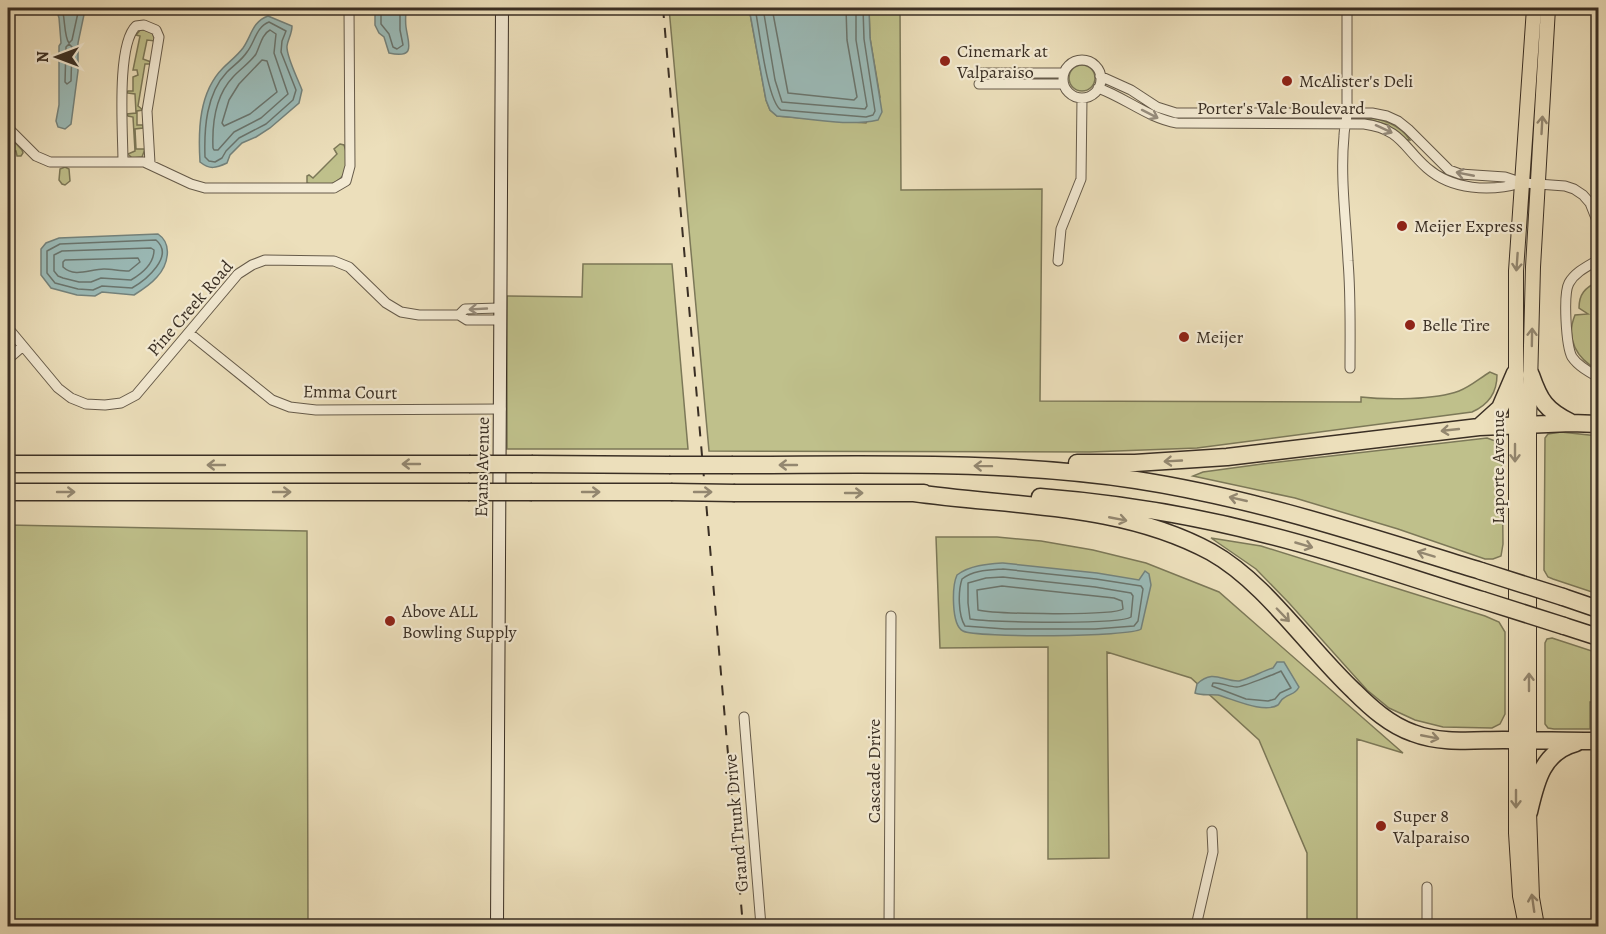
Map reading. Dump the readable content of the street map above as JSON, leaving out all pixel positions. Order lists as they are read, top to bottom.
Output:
{
  "streets": {
    "main road": ["Laporte Avenue"],
    "street": [
      "Porter's Vale Boulevard",
      "Pine Creek Road",
      "Emma Court",
      "Evans Avenue",
      "Cascade Drive",
      "Grand Trunk Drive"
    ]
  },
  "crossings": [
    ["Porter's Vale Boulevard", "Laporte Avenue"],
    ["Pine Creek Road", "Emma Court"],
    ["Pine Creek Road", "Evans Avenue"],
    ["Emma Court", "Evans Avenue"]
  ],
  "places": [
    "Cinemark at Valparaiso",
    "McAlister's Deli",
    "Meijer Express",
    "Belle Tire",
    "Meijer",
    "Above ALL Bowling Supply",
    "Super 8 Valparaiso"
  ],
  "north": "left"
}
